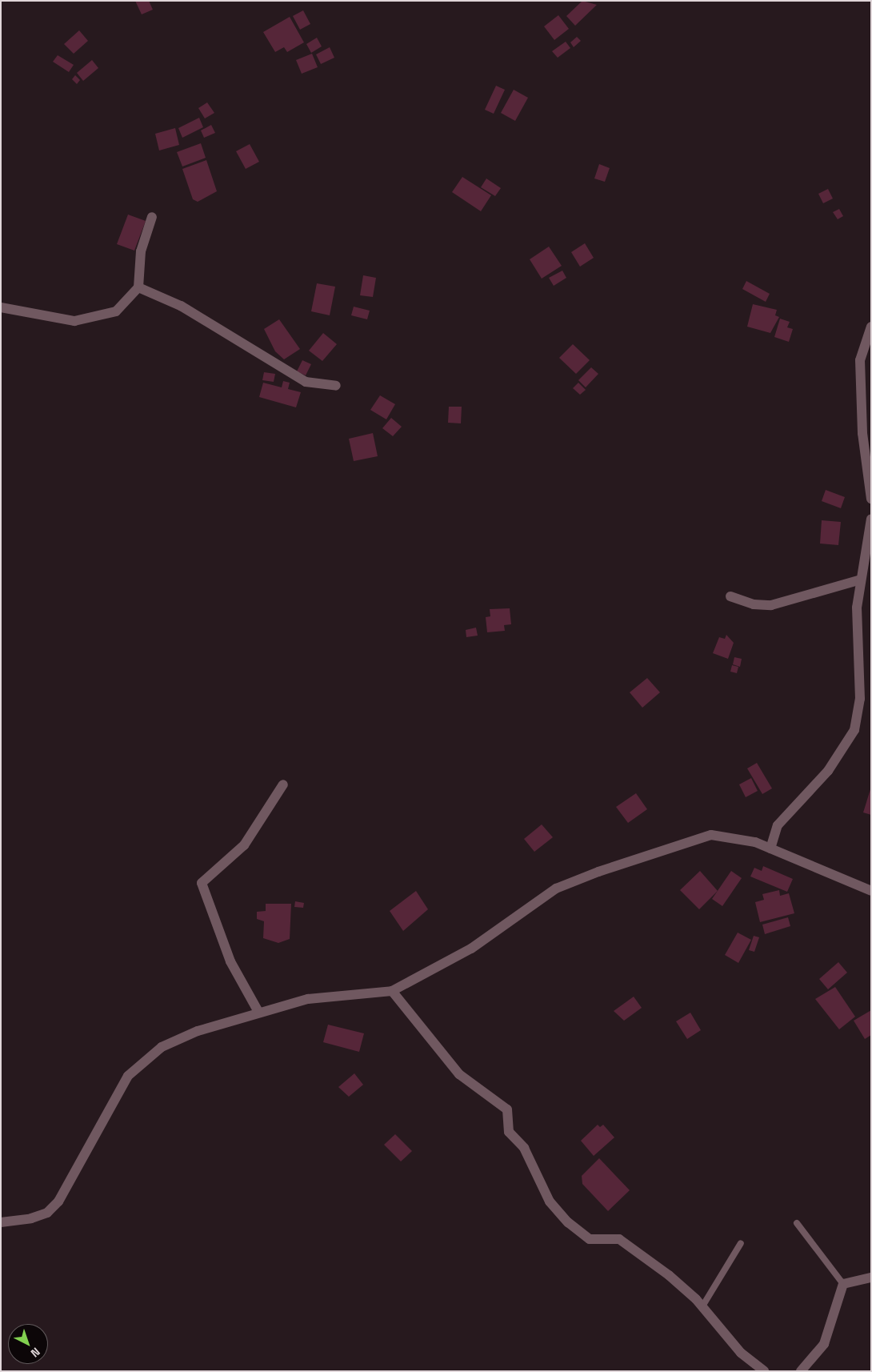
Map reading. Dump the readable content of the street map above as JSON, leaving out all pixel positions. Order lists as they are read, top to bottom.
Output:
{
  "north": "bottom right"
}
